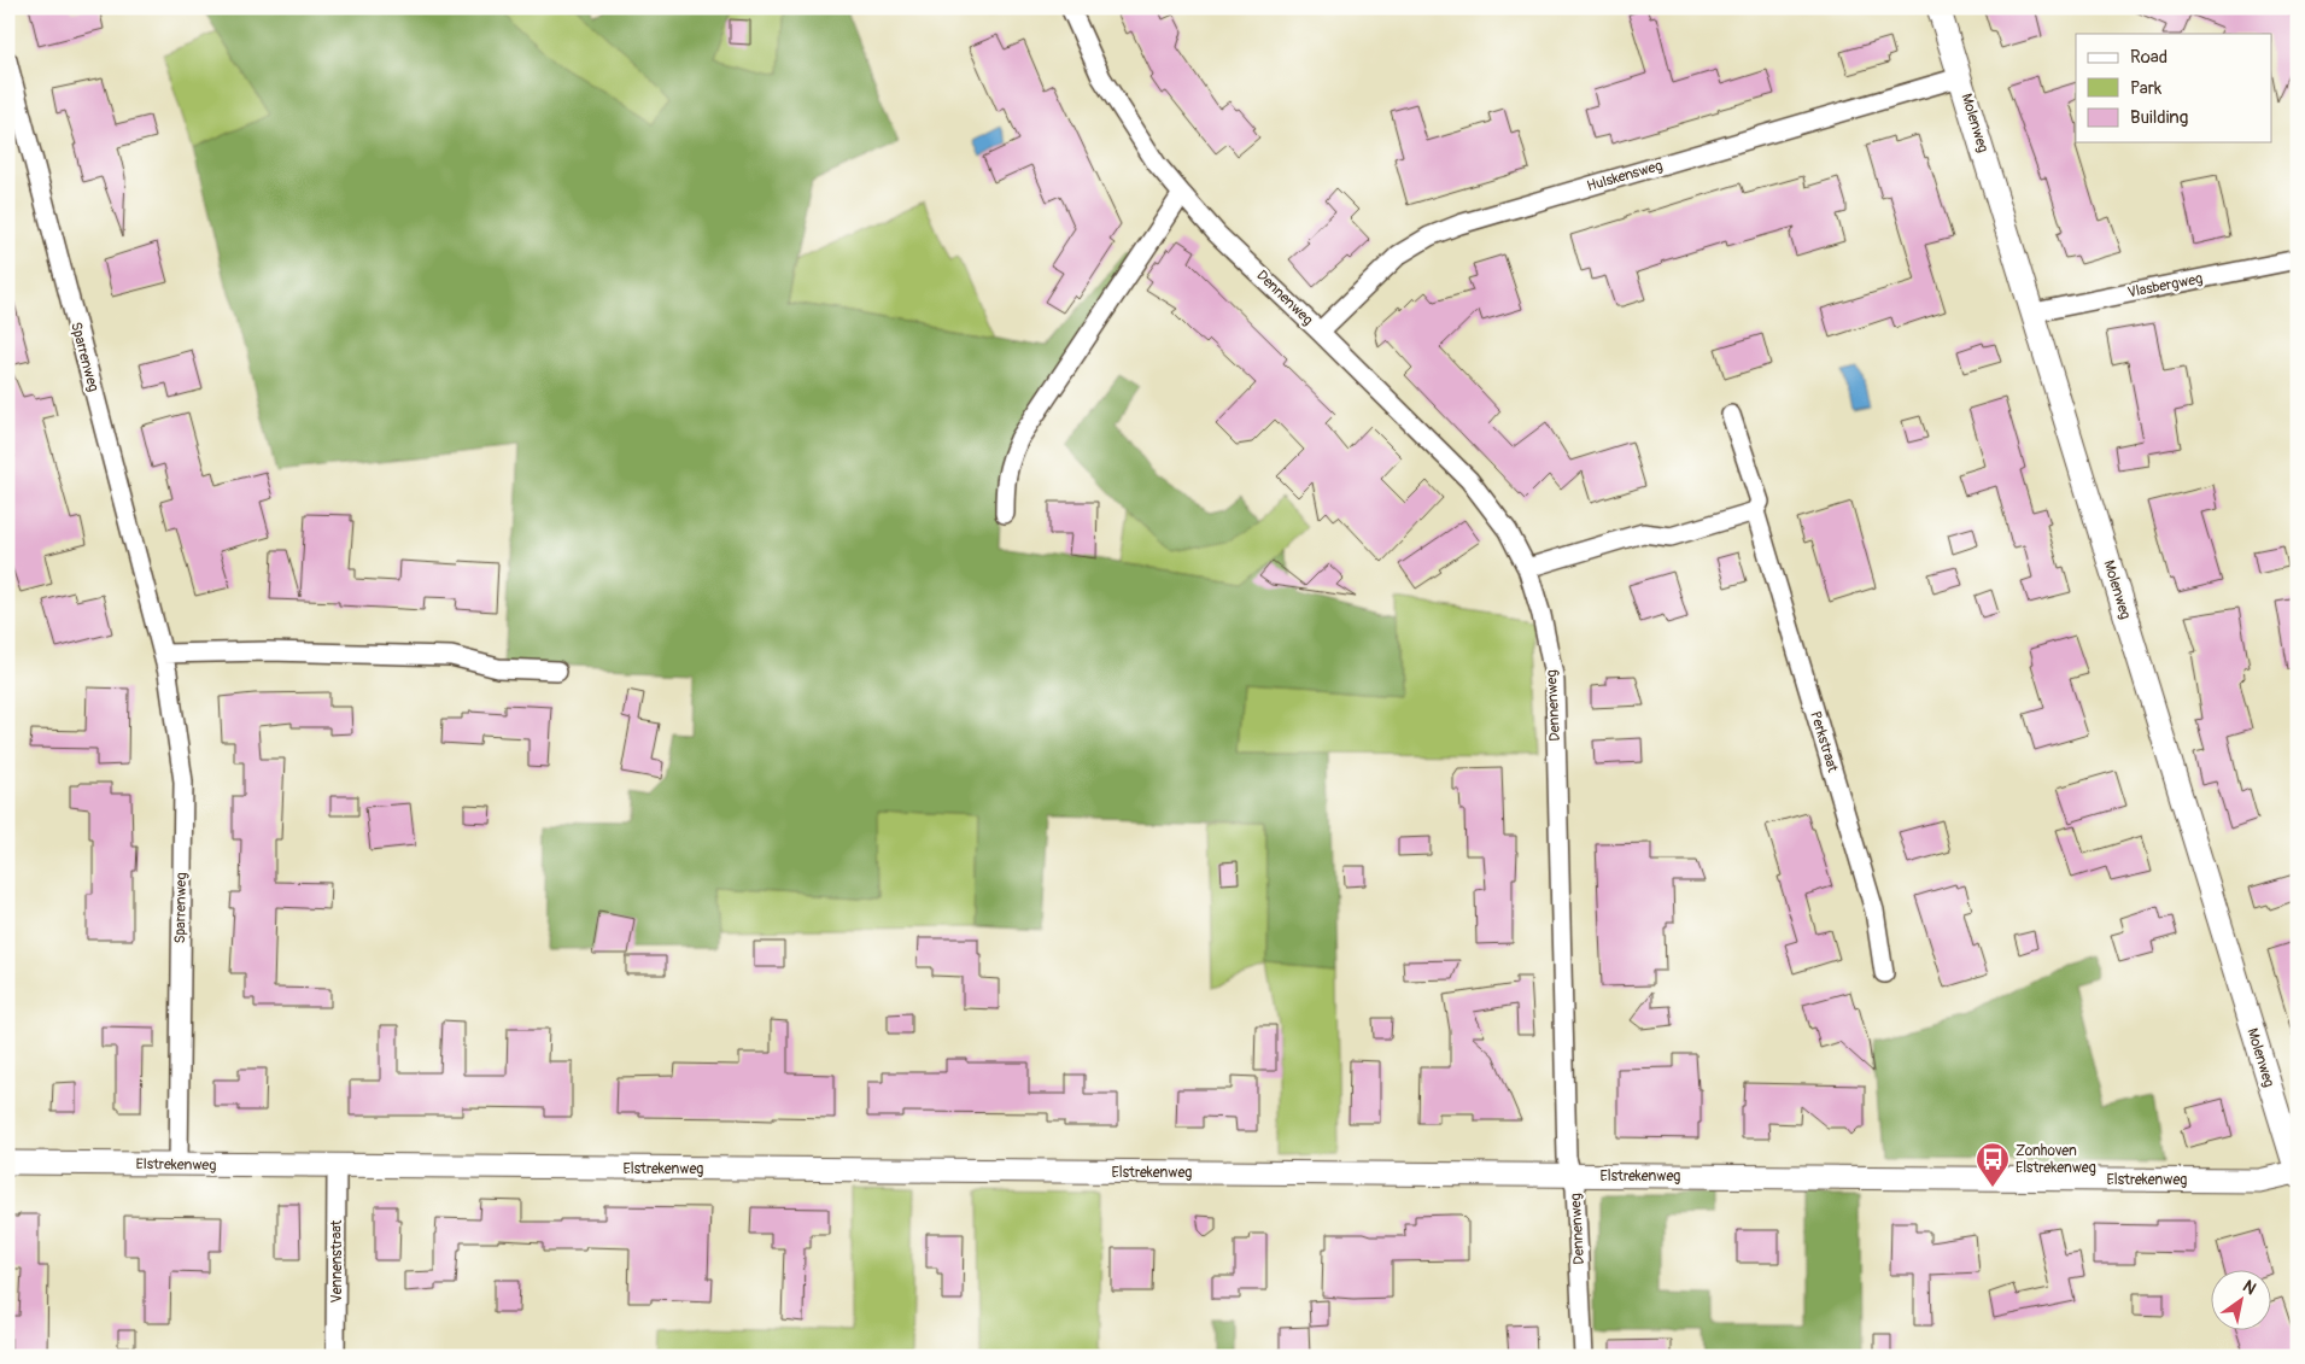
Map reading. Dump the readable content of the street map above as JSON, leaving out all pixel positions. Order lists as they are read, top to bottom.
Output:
{
  "streets": {
    "street": [
      "Molenweg",
      "Hulskensweg",
      "Vlasbergweg",
      "Dennenweg",
      "Sparrenweg",
      "Perkstraat",
      "Elstrekenweg",
      "Vennenstraat"
    ]
  },
  "crossings": [
    ["Molenweg", "Hulskensweg"],
    ["Molenweg", "Vlasbergweg"],
    ["Molenweg", "Elstrekenweg"],
    ["Hulskensweg", "Dennenweg"],
    ["Dennenweg", "Elstrekenweg"],
    ["Sparrenweg", "Elstrekenweg"],
    ["Elstrekenweg", "Vennenstraat"]
  ],
  "places": {
    "bus stop": ["Zonhoven Elstrekenweg"]
  },
  "legend": ["Road", "Park", "Building"],
  "north": "top right"
}
